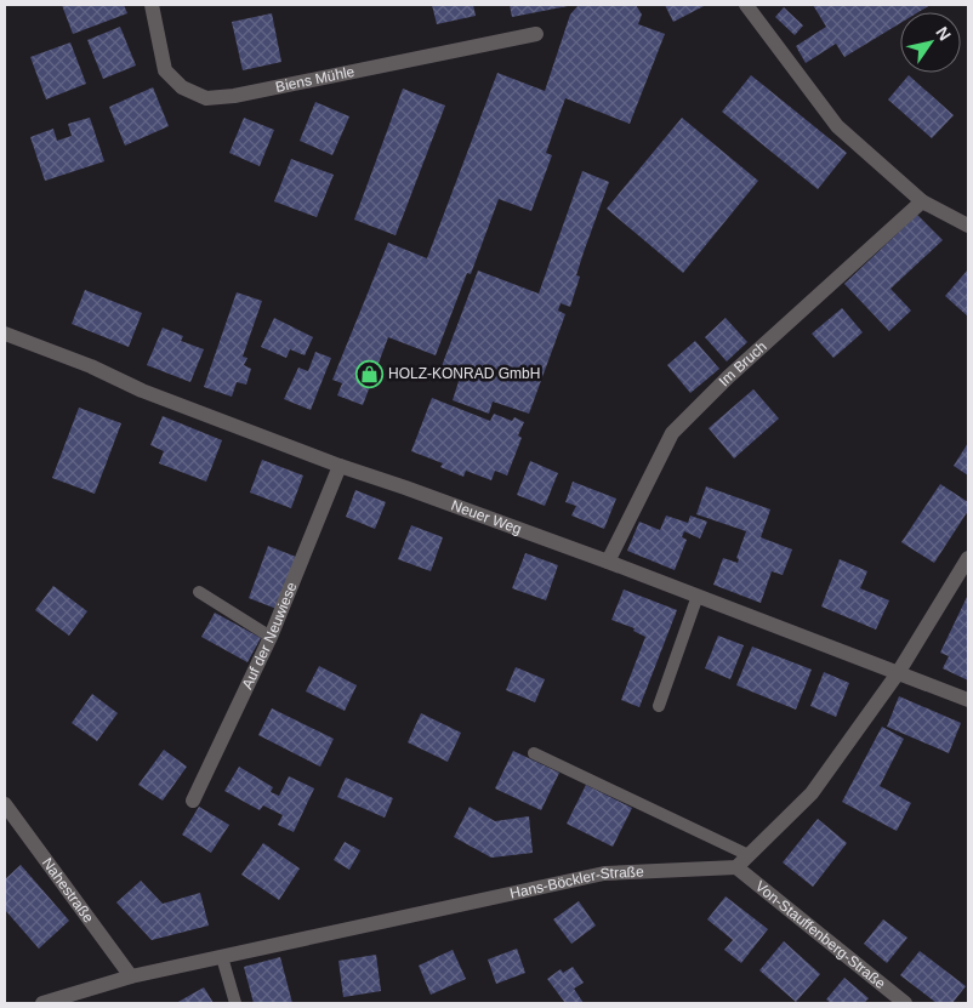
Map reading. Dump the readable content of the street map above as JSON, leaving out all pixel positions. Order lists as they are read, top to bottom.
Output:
{
  "streets": {
    "street": [
      "Biens Mühle",
      "Im Bruch",
      "Neuer Weg",
      "Auf der Neuwiese",
      "Hans-Böckler-Straße",
      "Nahestraße",
      "Von-Stauffenberg-Straße"
    ]
  },
  "crossings": [
    ["Im Bruch", "Neuer Weg"],
    ["Neuer Weg", "Auf der Neuwiese"],
    ["Hans-Böckler-Straße", "Nahestraße"],
    ["Hans-Böckler-Straße", "Von-Stauffenberg-Straße"]
  ],
  "places": {
    "shop": ["HOLZ-KONRAD GmbH"]
  },
  "north": "top right"
}
